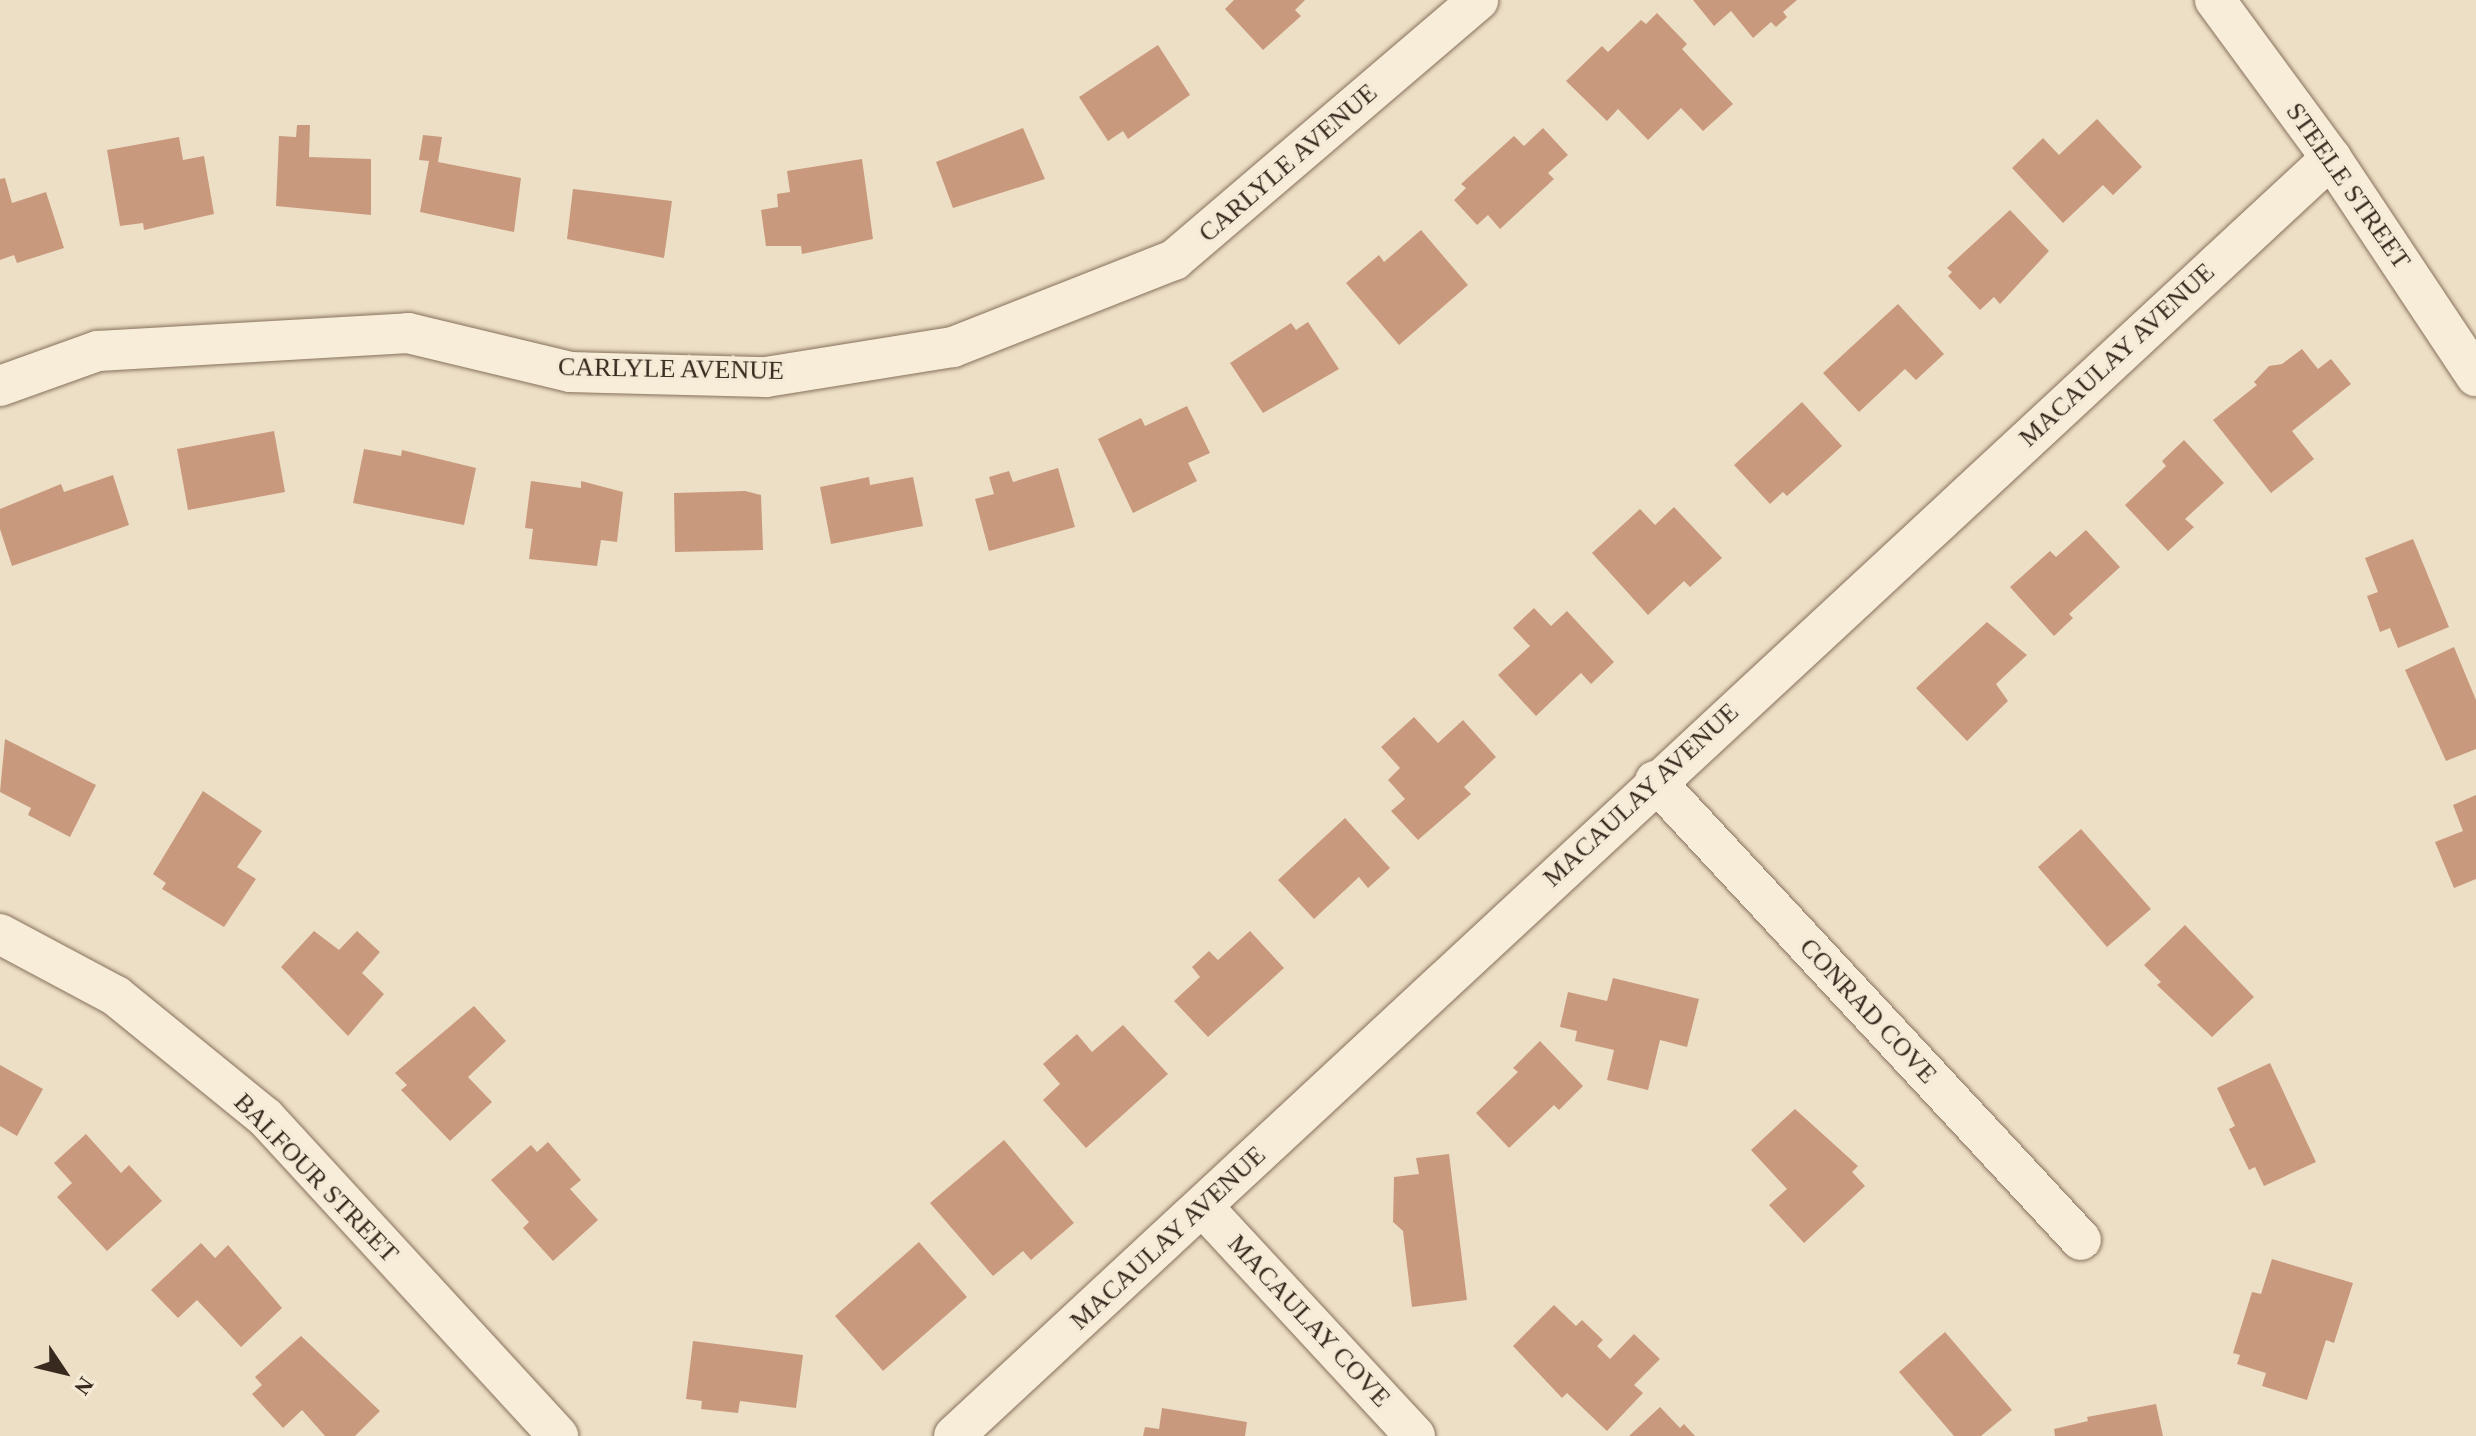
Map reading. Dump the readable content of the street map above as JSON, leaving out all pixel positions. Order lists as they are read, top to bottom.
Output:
{
  "streets": {
    "street": [
      "CARLYLE AVENUE",
      "STEELE STREET",
      "MACAULAY AVENUE",
      "CONRAD COVE",
      "BALFOUR STREET",
      "MACAULAY COVE"
    ]
  },
  "crossings": [
    ["STEELE STREET", "MACAULAY AVENUE"],
    ["MACAULAY AVENUE", "CONRAD COVE"],
    ["MACAULAY AVENUE", "MACAULAY COVE"]
  ],
  "north": "bottom right"
}
